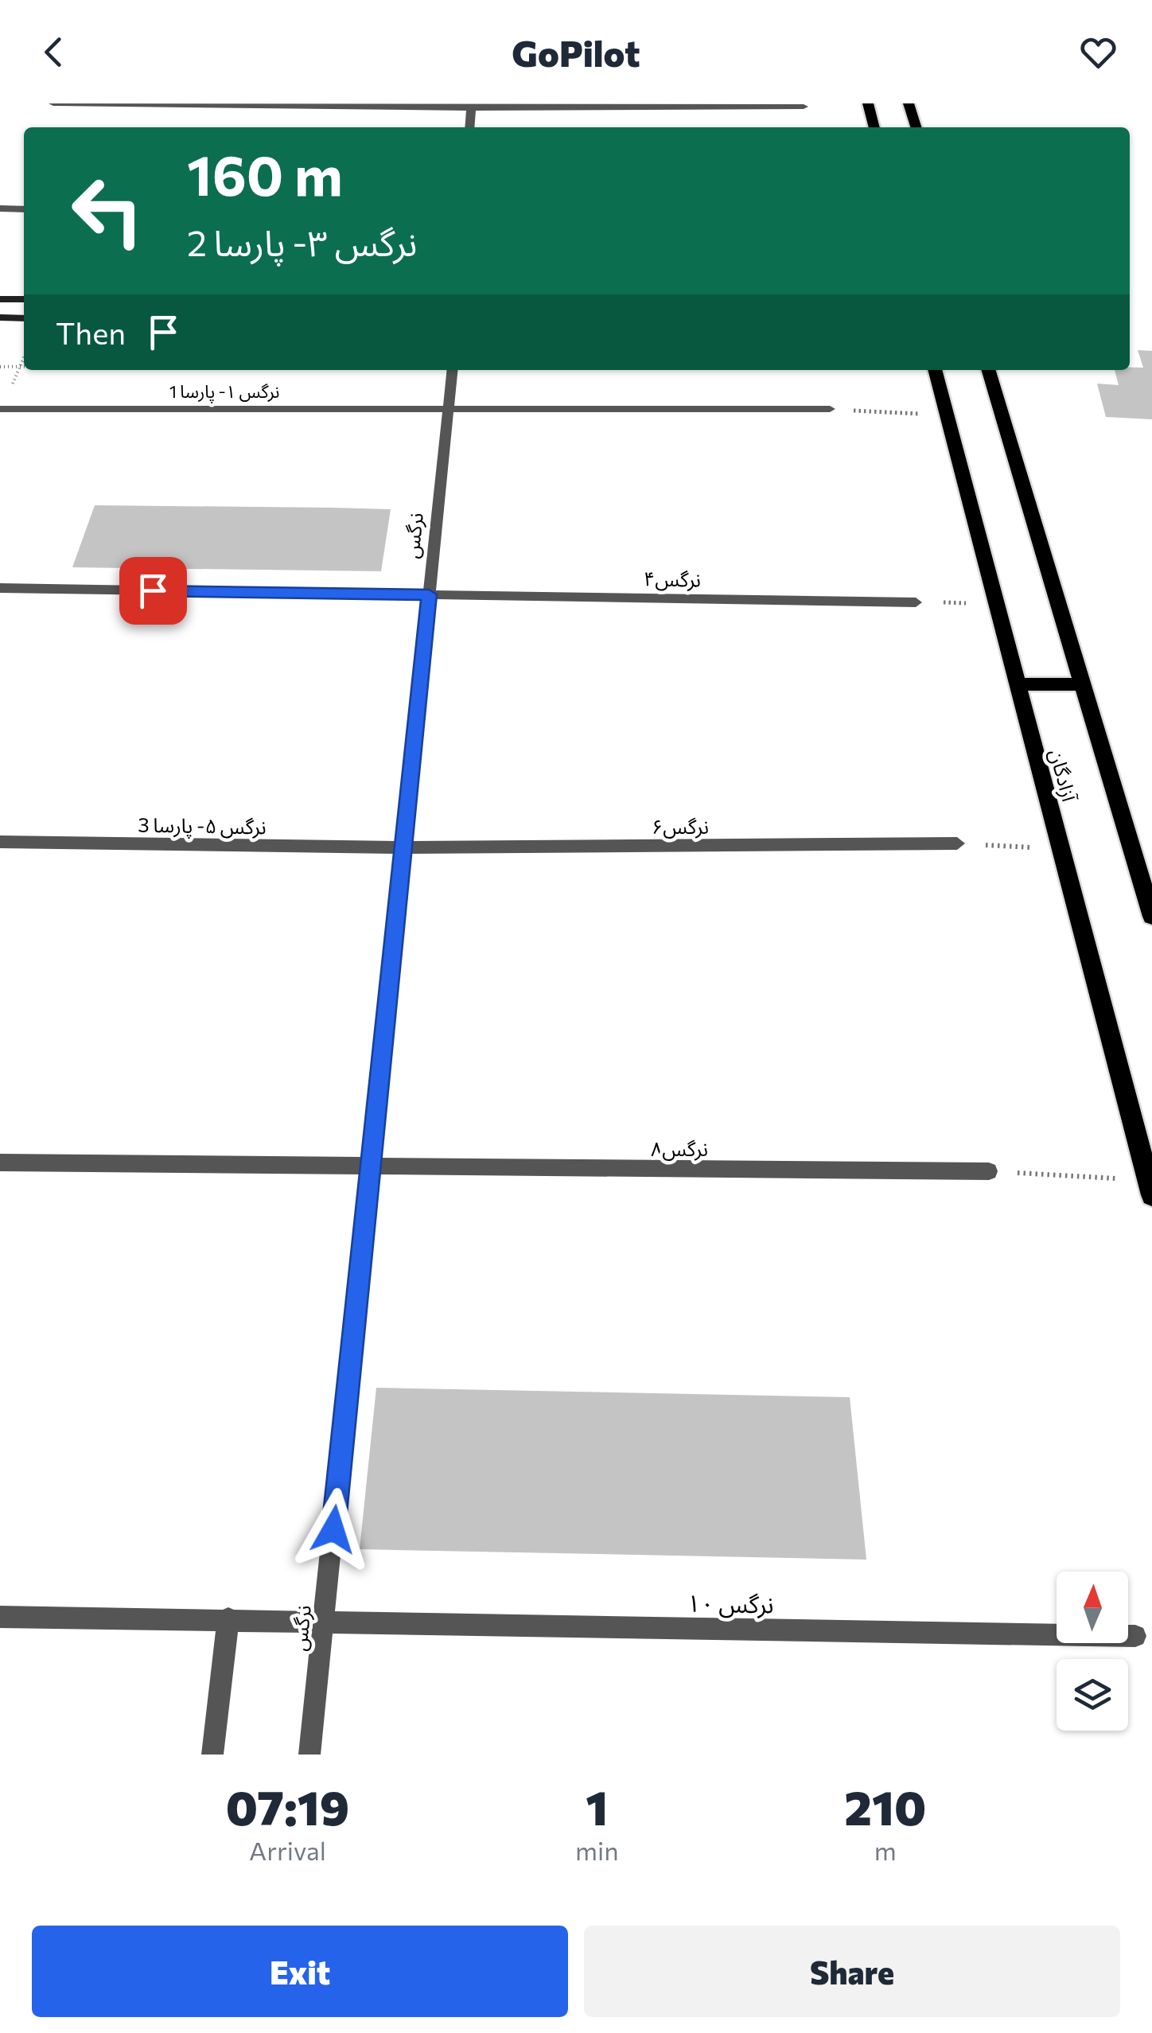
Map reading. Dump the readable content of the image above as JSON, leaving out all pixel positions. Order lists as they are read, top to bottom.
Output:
{
  "streets": {
    "main road": ["آزادگان"],
    "street": [
      "نرگس ۱- پارسا 1",
      "نرگس",
      "نرگس۴",
      "نرگس ۵- پارسا 3",
      "نرگس۶",
      "نرگس۸",
      "نرگس ۱۰"
    ]
  },
  "crossings": [
    ["نرگس ۱- پارسا 1", "نرگس"],
    ["نرگس", "نرگس۴"],
    ["نرگس", "نرگس ۵- پارسا 3"],
    ["نرگس", "نرگس۶"],
    ["نرگس", "نرگس۸"],
    ["نرگس", "نرگس ۱۰"],
    ["نرگس ۵- پارسا 3", "نرگس۶"]
  ],
  "north": "top",
  "page": {
    "header": "GoPilot",
    "turn": ["160 m", "نرگس ۳- پارسا 2"],
    "then": "Then",
    "eta": [
      "07:19",
      "Arrival",
      "1",
      "min",
      "210",
      "m"
    ],
    "buttons": ["Exit", "Share"]
  }
}
